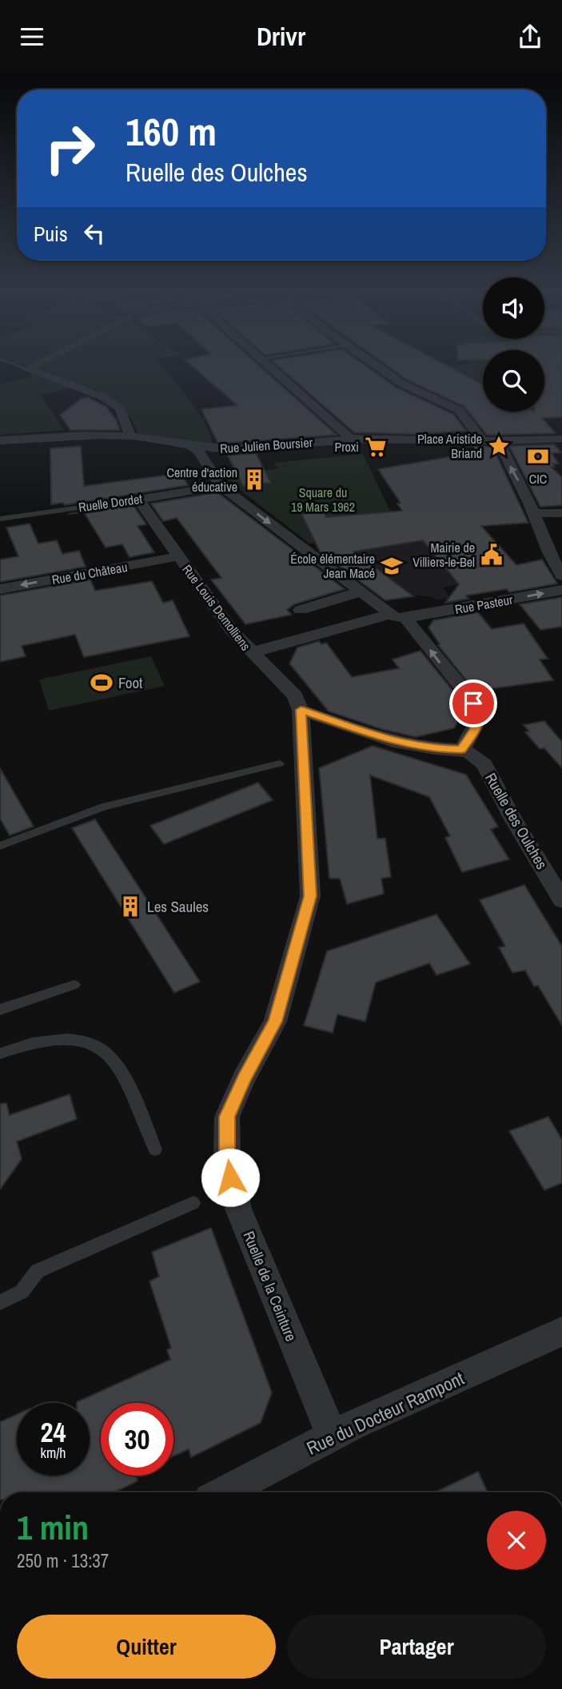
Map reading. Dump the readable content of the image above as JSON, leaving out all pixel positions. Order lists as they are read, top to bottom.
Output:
{
  "streets": {
    "street": [
      "Rue Julien Boursier",
      "Ruelle Dordet",
      "Rue du Château",
      "Rue Pasteur",
      "Rue Louis Demolliens",
      "Ruelle des Oulches",
      "Ruelle de la Ceinture",
      "Rue du Docteur Rampont"
    ]
  },
  "crossings": [
    ["Ruelle Dordet", "Rue Louis Demolliens"],
    ["Rue du Château", "Rue Louis Demolliens"],
    ["Rue Pasteur", "Rue Louis Demolliens"],
    ["Rue Louis Demolliens", "Ruelle de la Ceinture"],
    ["Ruelle de la Ceinture", "Rue du Docteur Rampont"]
  ],
  "one_way": ["Rue du Château"],
  "parks": ["Square du 19 Mars 1962"],
  "places": {
    "place": ["Place Aristide Briand"],
    "supermarket": ["Proxi"],
    "bank": ["CIC"],
    "building": ["Centre d'action éducative", "Les Saules"],
    "public building": ["Mairie de Villiers-le-Bel"],
    "school or university": ["École élémentaire Jean Macé"],
    "sports": ["Foot"]
  },
  "page": {
    "header": "Drivr",
    "turn": ["160 m", "Ruelle des Oulches"],
    "then": "Puis",
    "speed": "24 km/h",
    "limit": "30",
    "heading": ["1 min", "250 m · 13:37"],
    "buttons": ["Quitter", "Partager"]
  }
}
